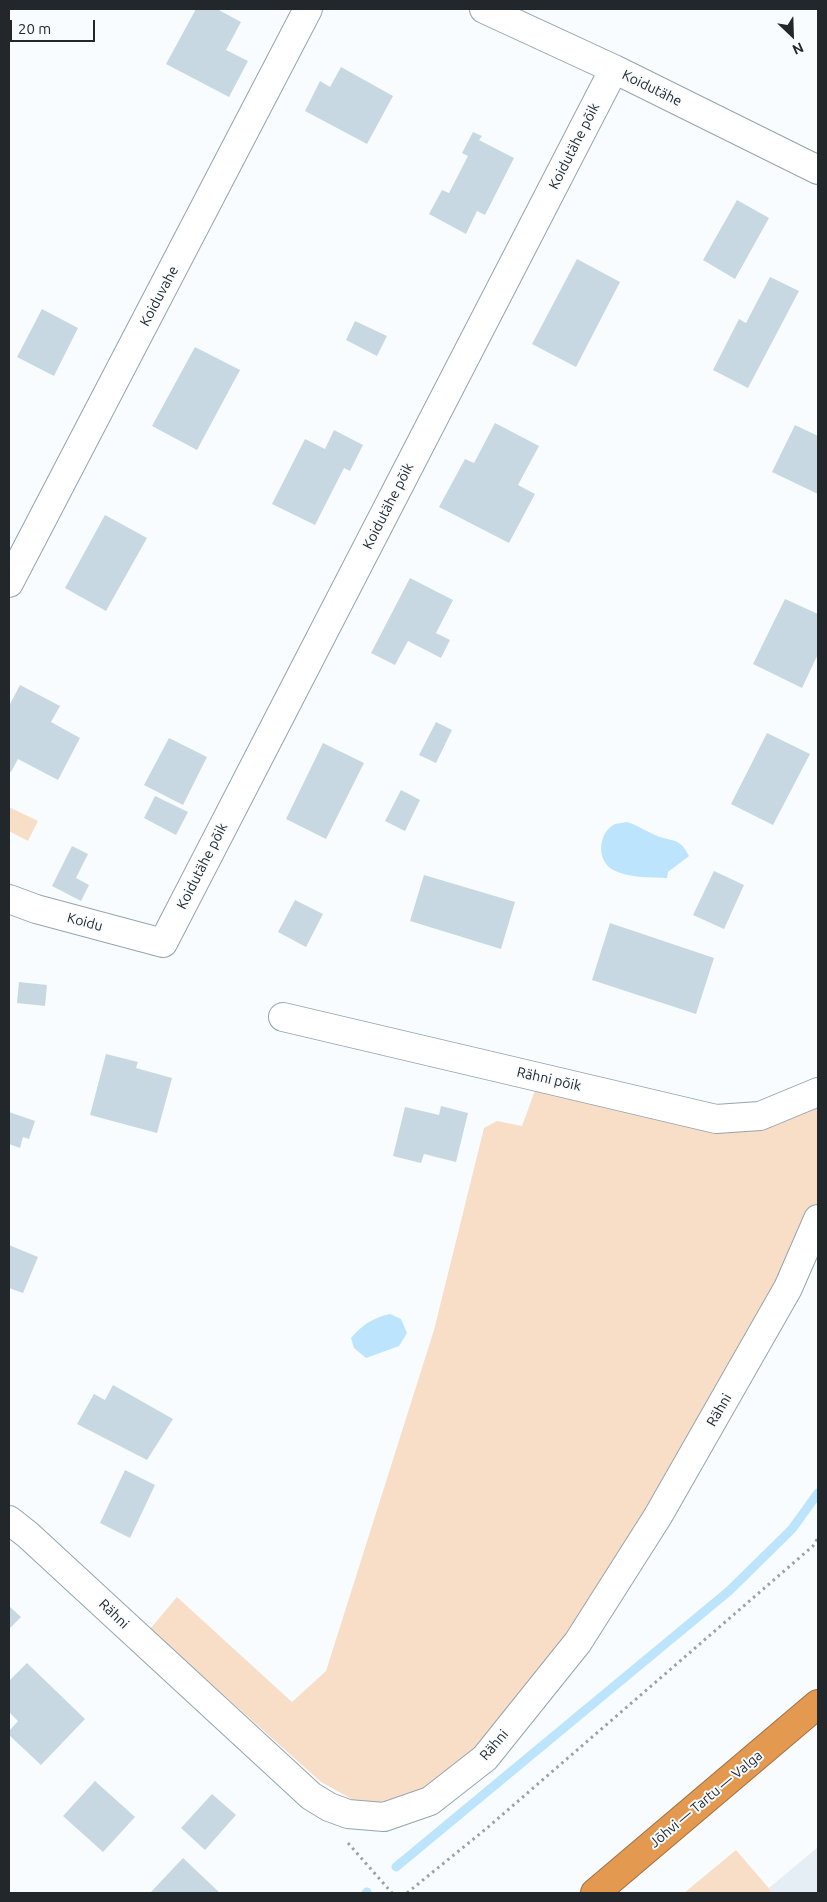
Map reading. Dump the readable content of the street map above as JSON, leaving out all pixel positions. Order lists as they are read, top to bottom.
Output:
{
  "streets": {
    "highway": ["Jõhvi — Tartu — Valga"],
    "street": [
      "Koidutähe",
      "Koidutähe põik",
      "Koiduvahe",
      "Koidu",
      "Rähni põik",
      "Rähni"
    ]
  },
  "crossings": [
    ["Koidutähe", "Koidutähe põik"],
    ["Koidutähe põik", "Koidu"]
  ],
  "scale_bar": "20 m",
  "north": "bottom right"
}
